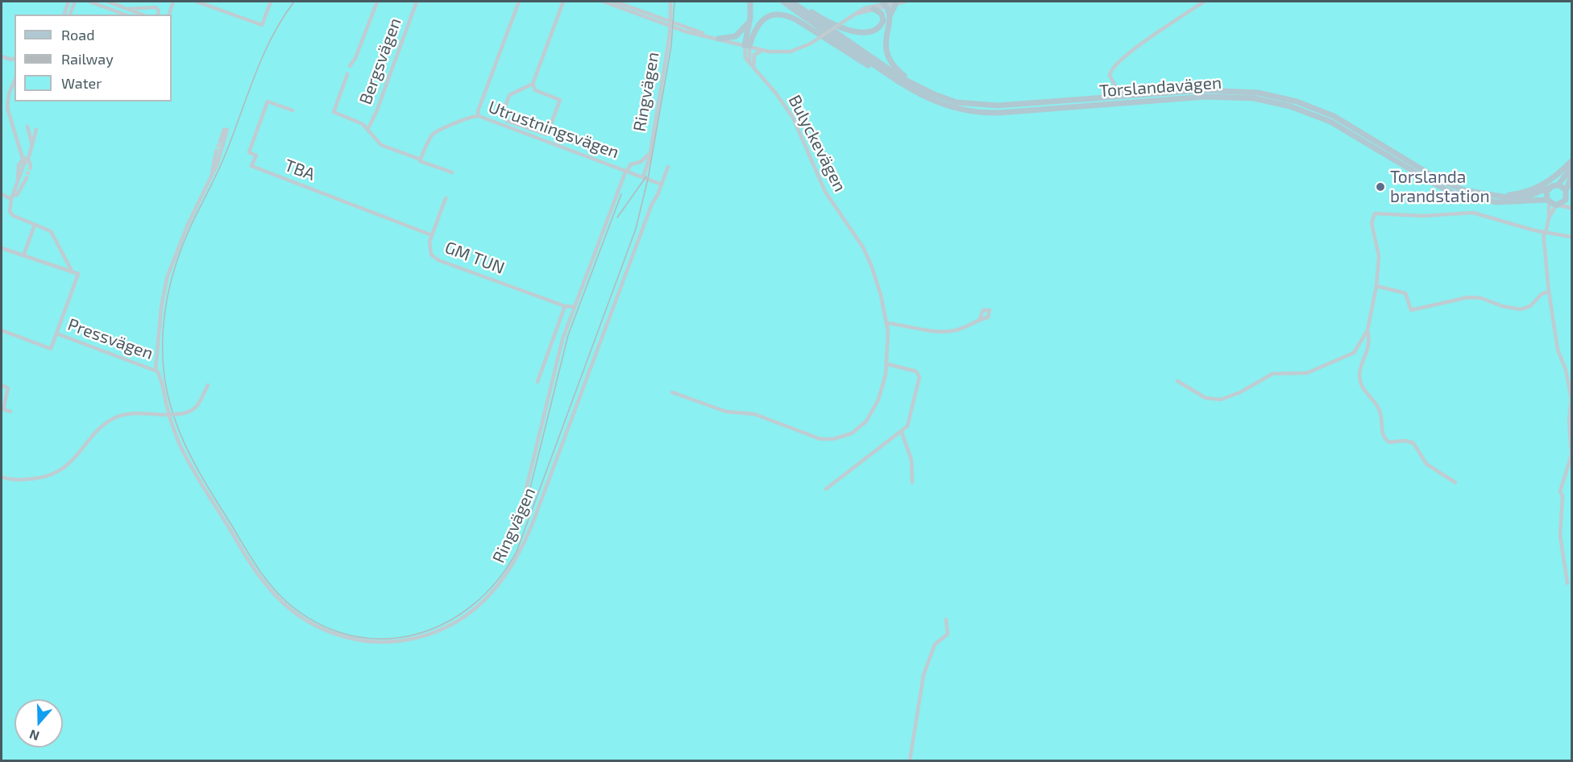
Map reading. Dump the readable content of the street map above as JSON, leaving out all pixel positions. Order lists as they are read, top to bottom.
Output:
{
  "streets": {
    "main road": ["Torslandavägen"],
    "street": [
      "Bergsvägen",
      "Ringvägen",
      "Utrustningsvägen",
      "Bulyckevägen",
      "TBA",
      "GM TUN",
      "Pressvägen"
    ]
  },
  "crossings": [
    ["Ringvägen", "Utrustningsvägen"],
    ["Ringvägen", "Pressvägen"],
    ["TBA", "GM TUN"]
  ],
  "places": ["Torslanda brandstation"],
  "legend": ["Road", "Railway", "Water"],
  "north": "bottom"
}
